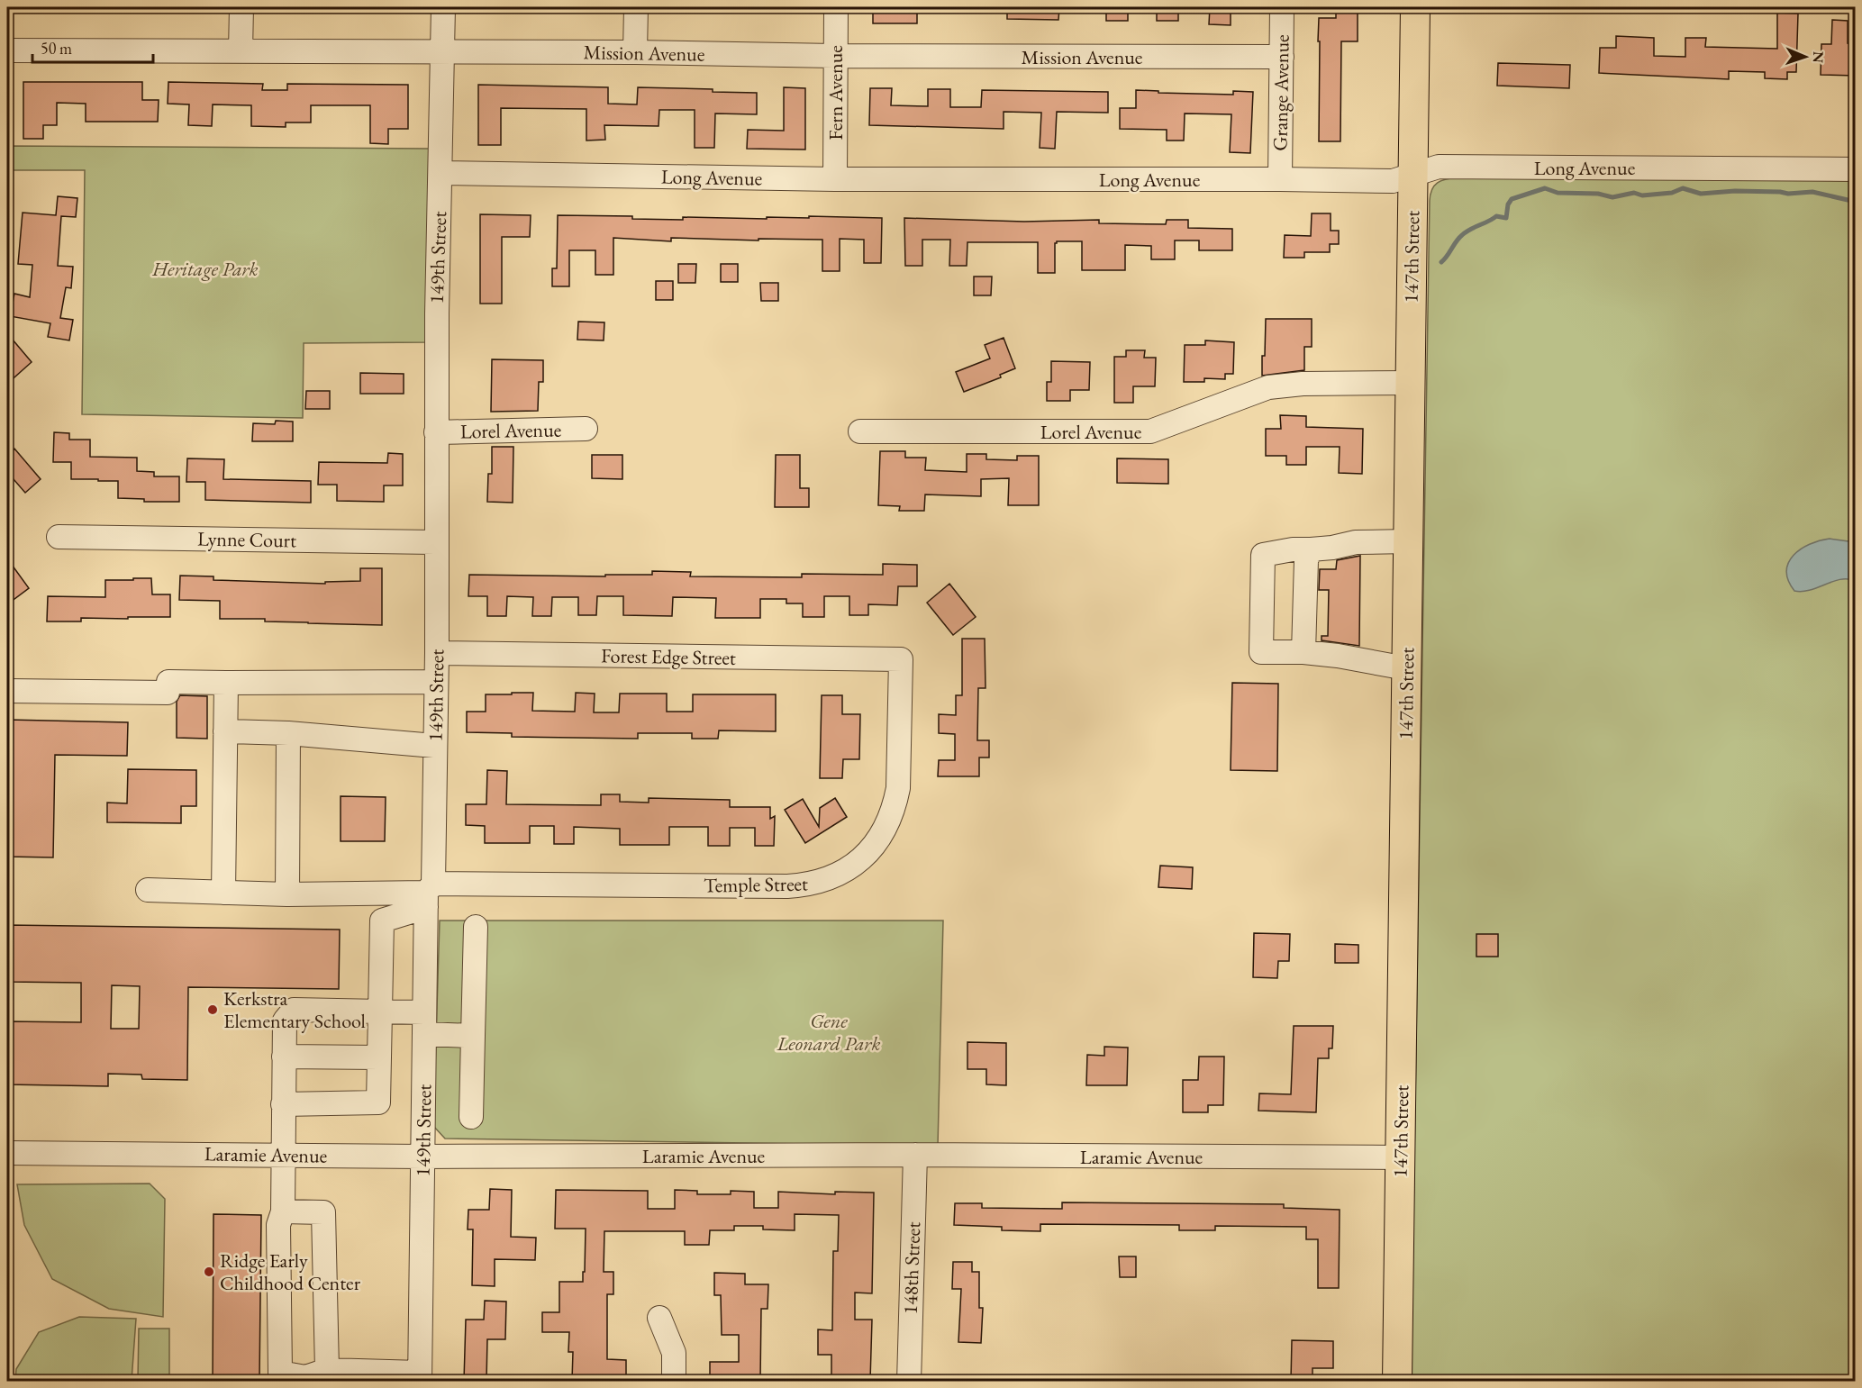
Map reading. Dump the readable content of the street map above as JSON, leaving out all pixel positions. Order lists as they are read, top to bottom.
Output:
{
  "streets": {
    "main road": ["147th Street"],
    "street": [
      "Mission Avenue",
      "Fern Avenue",
      "Grange Avenue",
      "Long Avenue",
      "149th Street",
      "Lorel Avenue",
      "Lynne Court",
      "Forest Edge Street",
      "Temple Street",
      "Laramie Avenue",
      "148th Street"
    ]
  },
  "crossings": [
    ["Mission Avenue", "Fern Avenue"],
    ["Mission Avenue", "Grange Avenue"],
    ["Mission Avenue", "149th Street"],
    ["Fern Avenue", "Long Avenue"],
    ["Grange Avenue", "Long Avenue"],
    ["Long Avenue", "147th Street"],
    ["Long Avenue", "149th Street"],
    ["147th Street", "Lorel Avenue"],
    ["147th Street", "Laramie Avenue"],
    ["149th Street", "Lorel Avenue"],
    ["149th Street", "Lynne Court"],
    ["149th Street", "Forest Edge Street"],
    ["149th Street", "Temple Street"],
    ["149th Street", "Laramie Avenue"],
    ["Forest Edge Street", "Temple Street"],
    ["Laramie Avenue", "148th Street"]
  ],
  "parks": ["Heritage Park", "Gene Leonard Park"],
  "places": ["Kerkstra Elementary School", "Ridge Early Childhood Center"],
  "scale_bar": "50 m",
  "north": "right"
}
